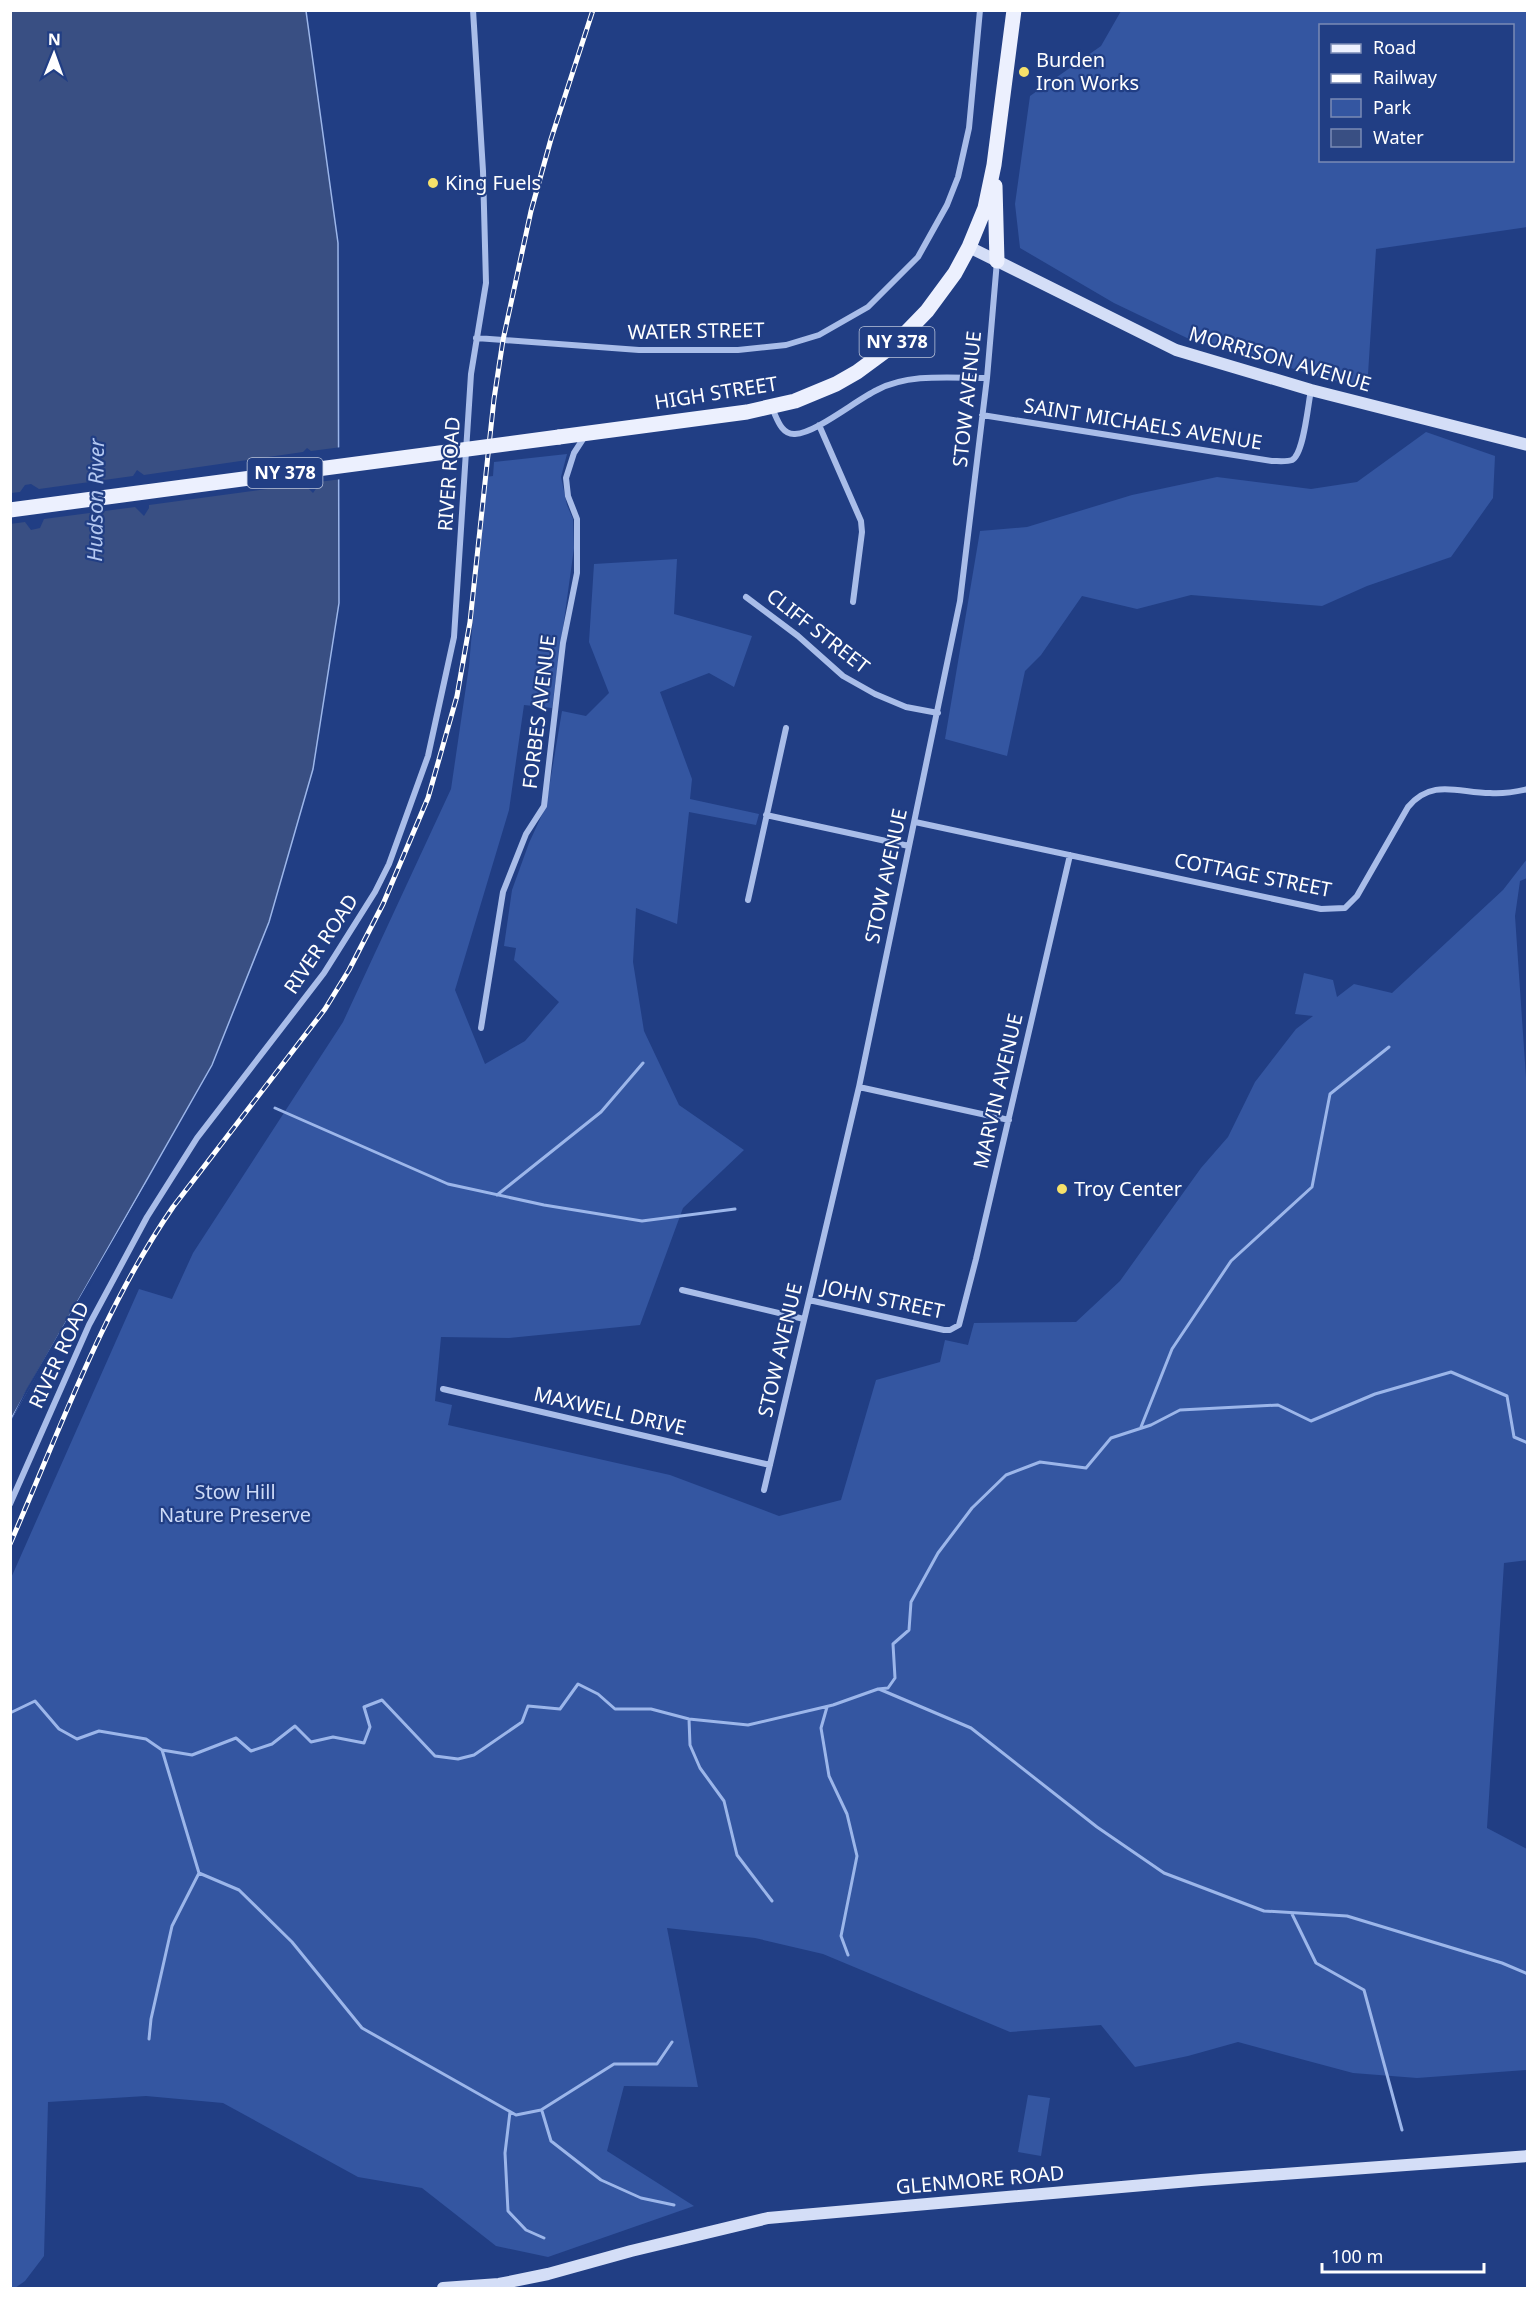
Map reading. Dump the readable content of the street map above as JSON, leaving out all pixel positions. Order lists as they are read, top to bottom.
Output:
{
  "streets": {
    "main road": ["NY 378", "HIGH STREET"],
    "street": [
      "WATER STREET",
      "MORRISON AVENUE",
      "STOW AVENUE",
      "SAINT MICHAELS AVENUE",
      "RIVER ROAD",
      "CLIFF STREET",
      "FORBES AVENUE",
      "COTTAGE STREET",
      "MARVIN AVENUE",
      "JOHN STREET",
      "MAXWELL DRIVE",
      "GLENMORE ROAD"
    ]
  },
  "crossings": [
    ["WATER STREET", "RIVER ROAD"],
    ["MORRISON AVENUE", "HIGH STREET"],
    ["MORRISON AVENUE", "STOW AVENUE"],
    ["MORRISON AVENUE", "SAINT MICHAELS AVENUE"],
    ["HIGH STREET", "FORBES AVENUE"],
    ["STOW AVENUE", "SAINT MICHAELS AVENUE"],
    ["STOW AVENUE", "CLIFF STREET"],
    ["STOW AVENUE", "COTTAGE STREET"],
    ["STOW AVENUE", "JOHN STREET"],
    ["STOW AVENUE", "MAXWELL DRIVE"],
    ["COTTAGE STREET", "MARVIN AVENUE"],
    ["MARVIN AVENUE", "JOHN STREET"]
  ],
  "water": ["Hudson River"],
  "parks": ["Stow Hill Nature Preserve"],
  "places": ["Burden Iron Works", "King Fuels", "Troy Center"],
  "legend": [
    "Road",
    "Railway",
    "Park",
    "Water"
  ],
  "scale_bar": "100 m",
  "north": "top"
}
